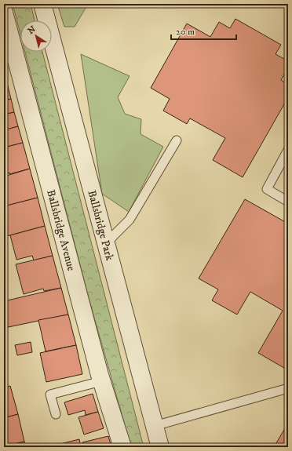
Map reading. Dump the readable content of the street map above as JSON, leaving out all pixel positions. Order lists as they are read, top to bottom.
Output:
{
  "streets": {
    "street": ["Ballsbridge Park", "Ballsbridge Avenue"]
  },
  "scale_bar": "20 m",
  "north": "top left"
}
